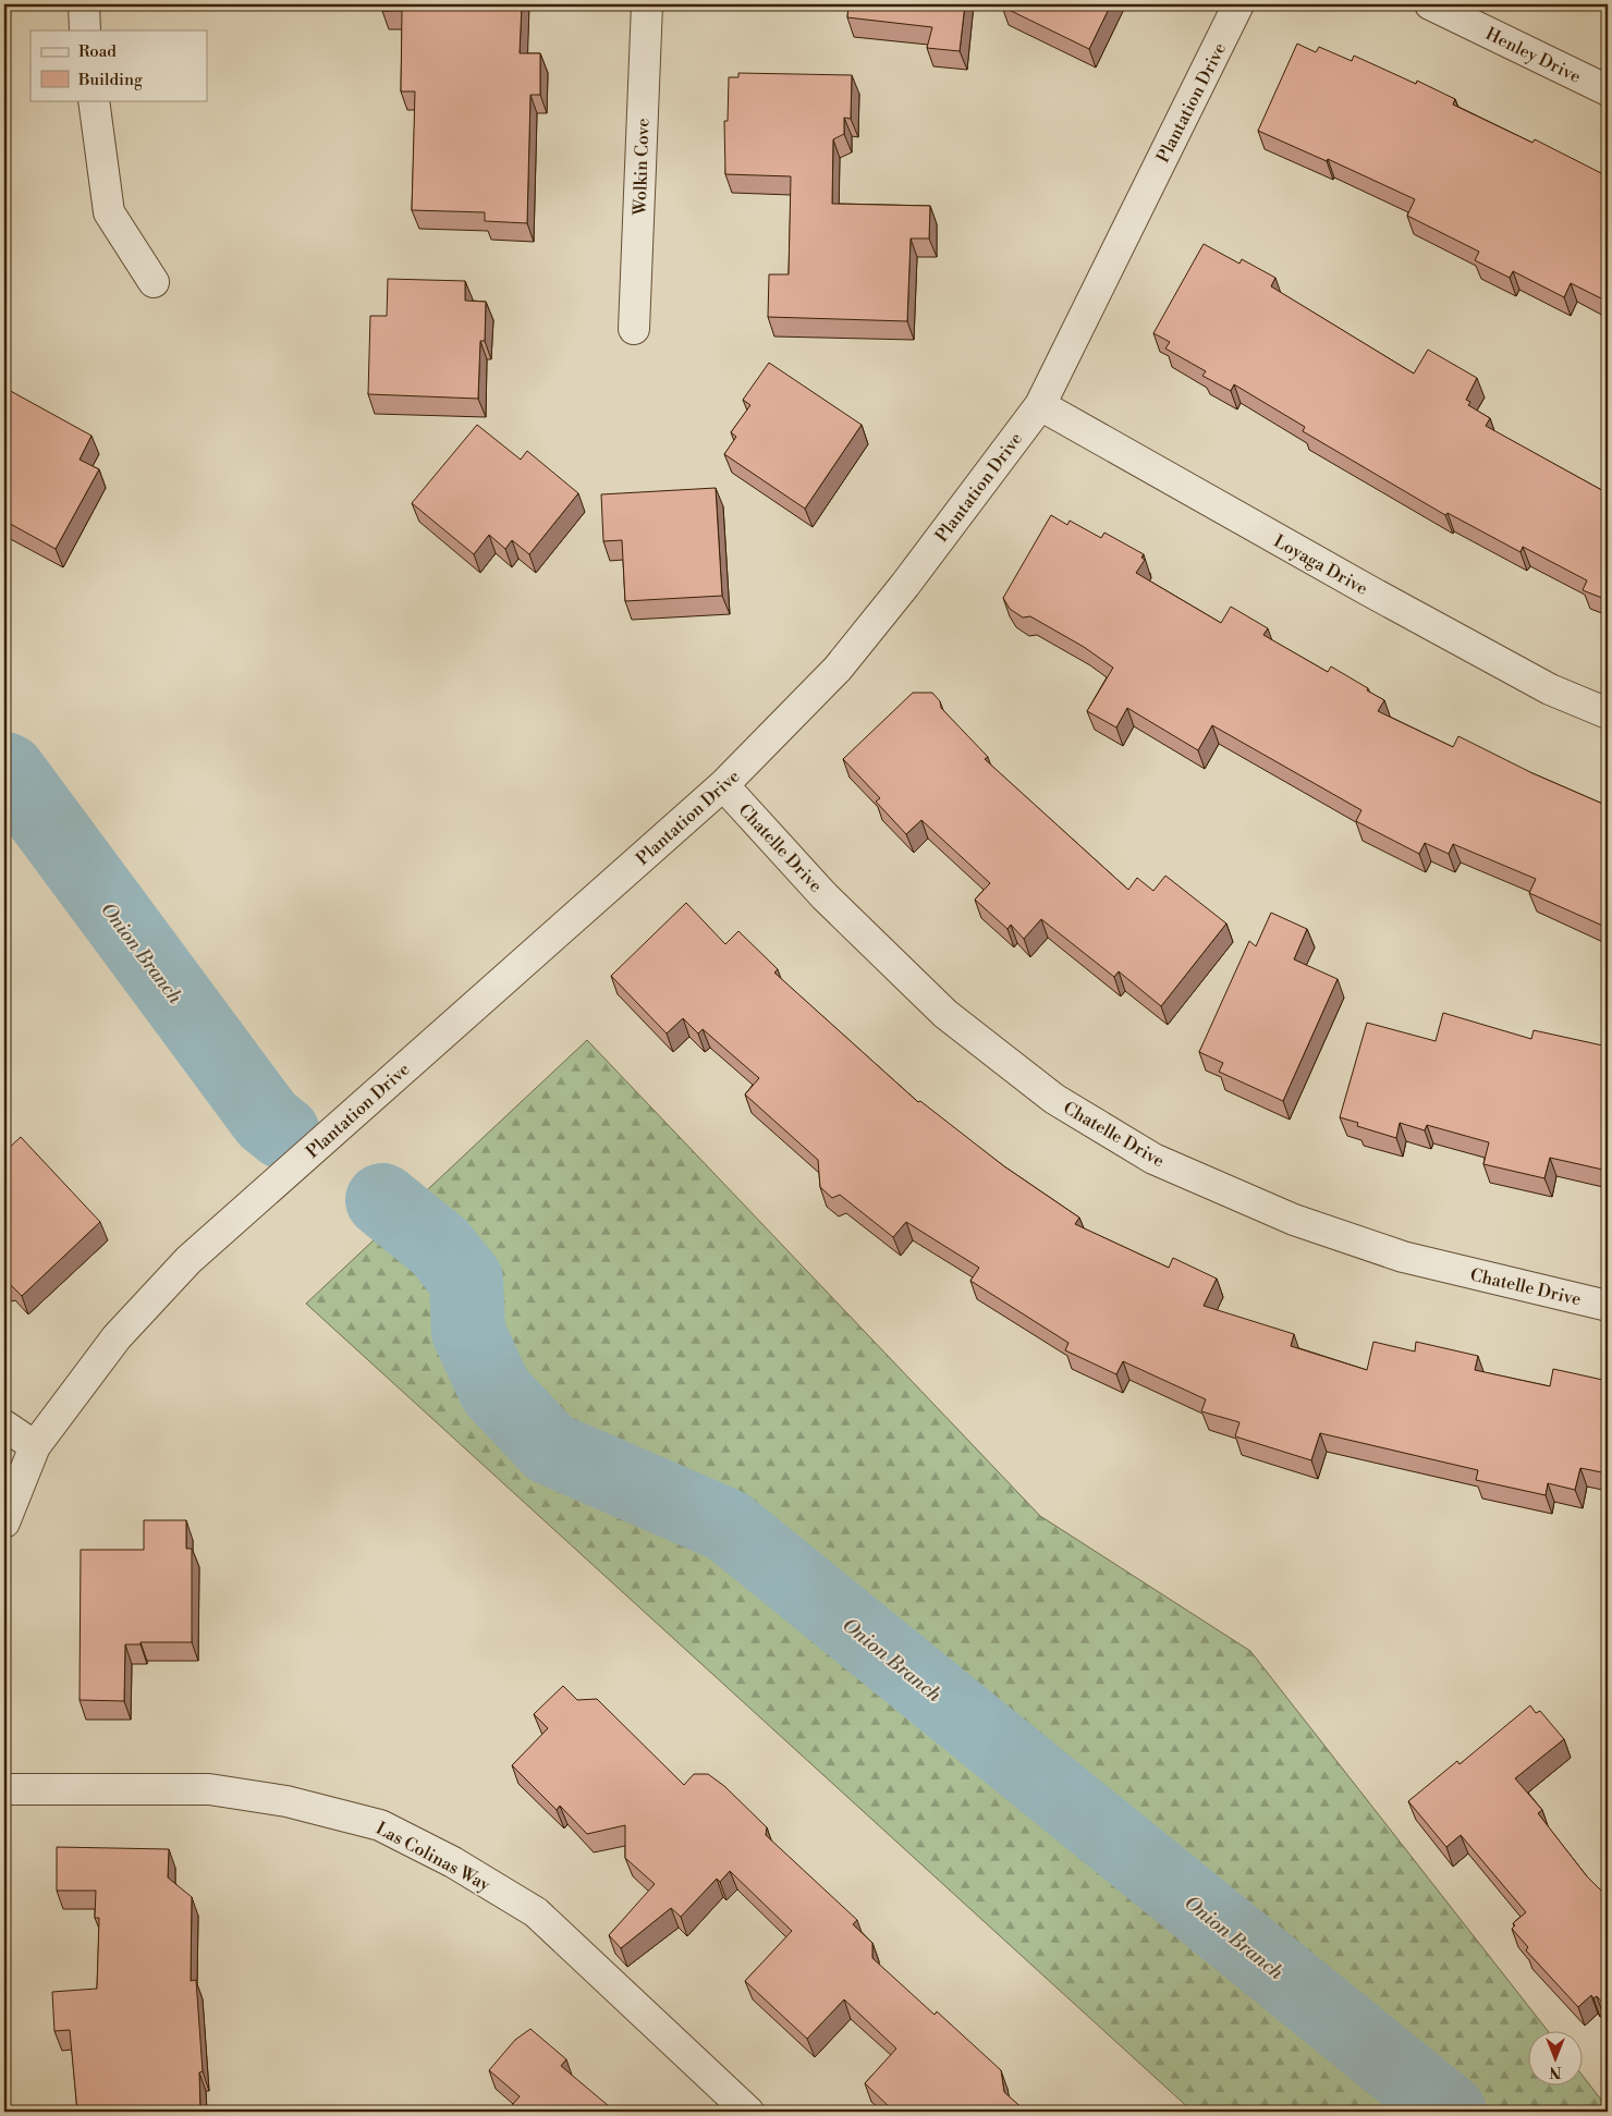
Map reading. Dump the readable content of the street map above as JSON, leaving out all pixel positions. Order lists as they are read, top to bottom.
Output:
{
  "streets": {
    "street": [
      "Henley Drive",
      "Plantation Drive",
      "Wolkin Cove",
      "Loyaga Drive",
      "Chatelle Drive",
      "Las Colinas Way"
    ]
  },
  "crossings": [
    ["Plantation Drive", "Loyaga Drive"],
    ["Plantation Drive", "Chatelle Drive"]
  ],
  "water": ["Onion Branch"],
  "legend": ["Road", "Building"],
  "north": "bottom"
}
